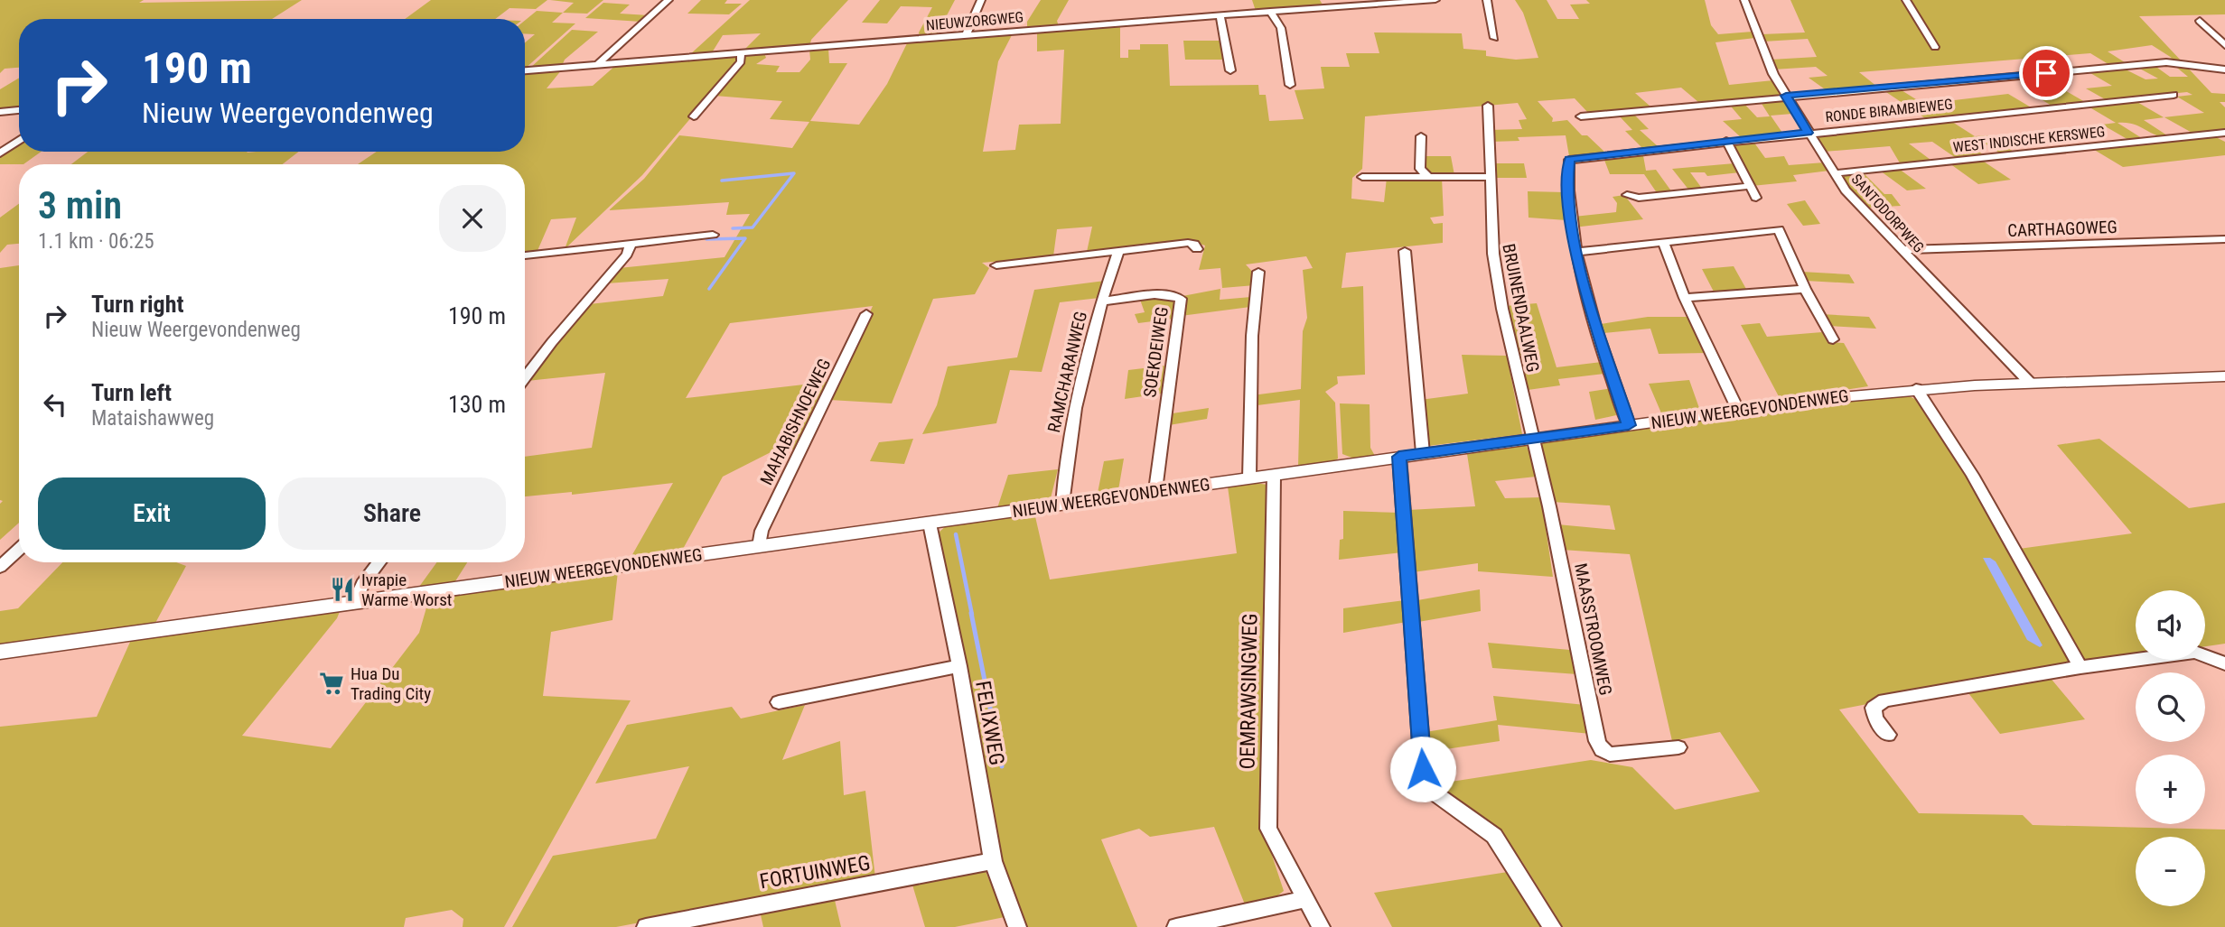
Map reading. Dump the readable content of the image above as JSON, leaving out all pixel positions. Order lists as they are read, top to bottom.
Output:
{
  "streets": {
    "street": [
      "NIEUWZORGWEG",
      "RONDE BIRAMBIEWEG",
      "WEST INDISCHE KERSWEG",
      "SANTODORPWEG",
      "CARTHAGOWEG",
      "BRUINENDAALWEG",
      "SOEKDEIWEG",
      "RAMCHARANWEG",
      "NIEUW WEERGEVONDENWEG",
      "MAHABISHNOEWEG",
      "MAASSTROOMWEG",
      "OEMRAWSINGWEG",
      "FELIXWEG",
      "FORTUINWEG"
    ]
  },
  "crossings": [
    ["RONDE BIRAMBIEWEG", "SANTODORPWEG"],
    ["WEST INDISCHE KERSWEG", "SANTODORPWEG"],
    ["SANTODORPWEG", "CARTHAGOWEG"],
    ["SANTODORPWEG", "NIEUW WEERGEVONDENWEG"],
    ["BRUINENDAALWEG", "NIEUW WEERGEVONDENWEG"],
    ["BRUINENDAALWEG", "MAASSTROOMWEG"],
    ["SOEKDEIWEG", "RAMCHARANWEG"],
    ["SOEKDEIWEG", "NIEUW WEERGEVONDENWEG"],
    ["RAMCHARANWEG", "NIEUW WEERGEVONDENWEG"],
    ["NIEUW WEERGEVONDENWEG", "MAHABISHNOEWEG"],
    ["NIEUW WEERGEVONDENWEG", "MAASSTROOMWEG"],
    ["NIEUW WEERGEVONDENWEG", "OEMRAWSINGWEG"],
    ["NIEUW WEERGEVONDENWEG", "FELIXWEG"],
    ["FELIXWEG", "FORTUINWEG"]
  ],
  "places": {
    "restaurant": ["Ivrapie Warme Worst"],
    "supermarket": ["Hua Du Trading City"]
  },
  "page": {
    "turn": ["190 m", "Nieuw Weergevondenweg"],
    "heading": ["3 min", "1.1 km · 06:25"],
    "list": [
      {
        "name": "Turn right",
        "note": "Nieuw Weergevondenweg",
        "value": "190 m"
      },
      {
        "name": "Turn left",
        "note": "Mataishawweg",
        "value": "130 m"
      }
    ],
    "buttons": ["Exit", "Share"],
    "map_buttons": ["+", "−"]
  }
}
